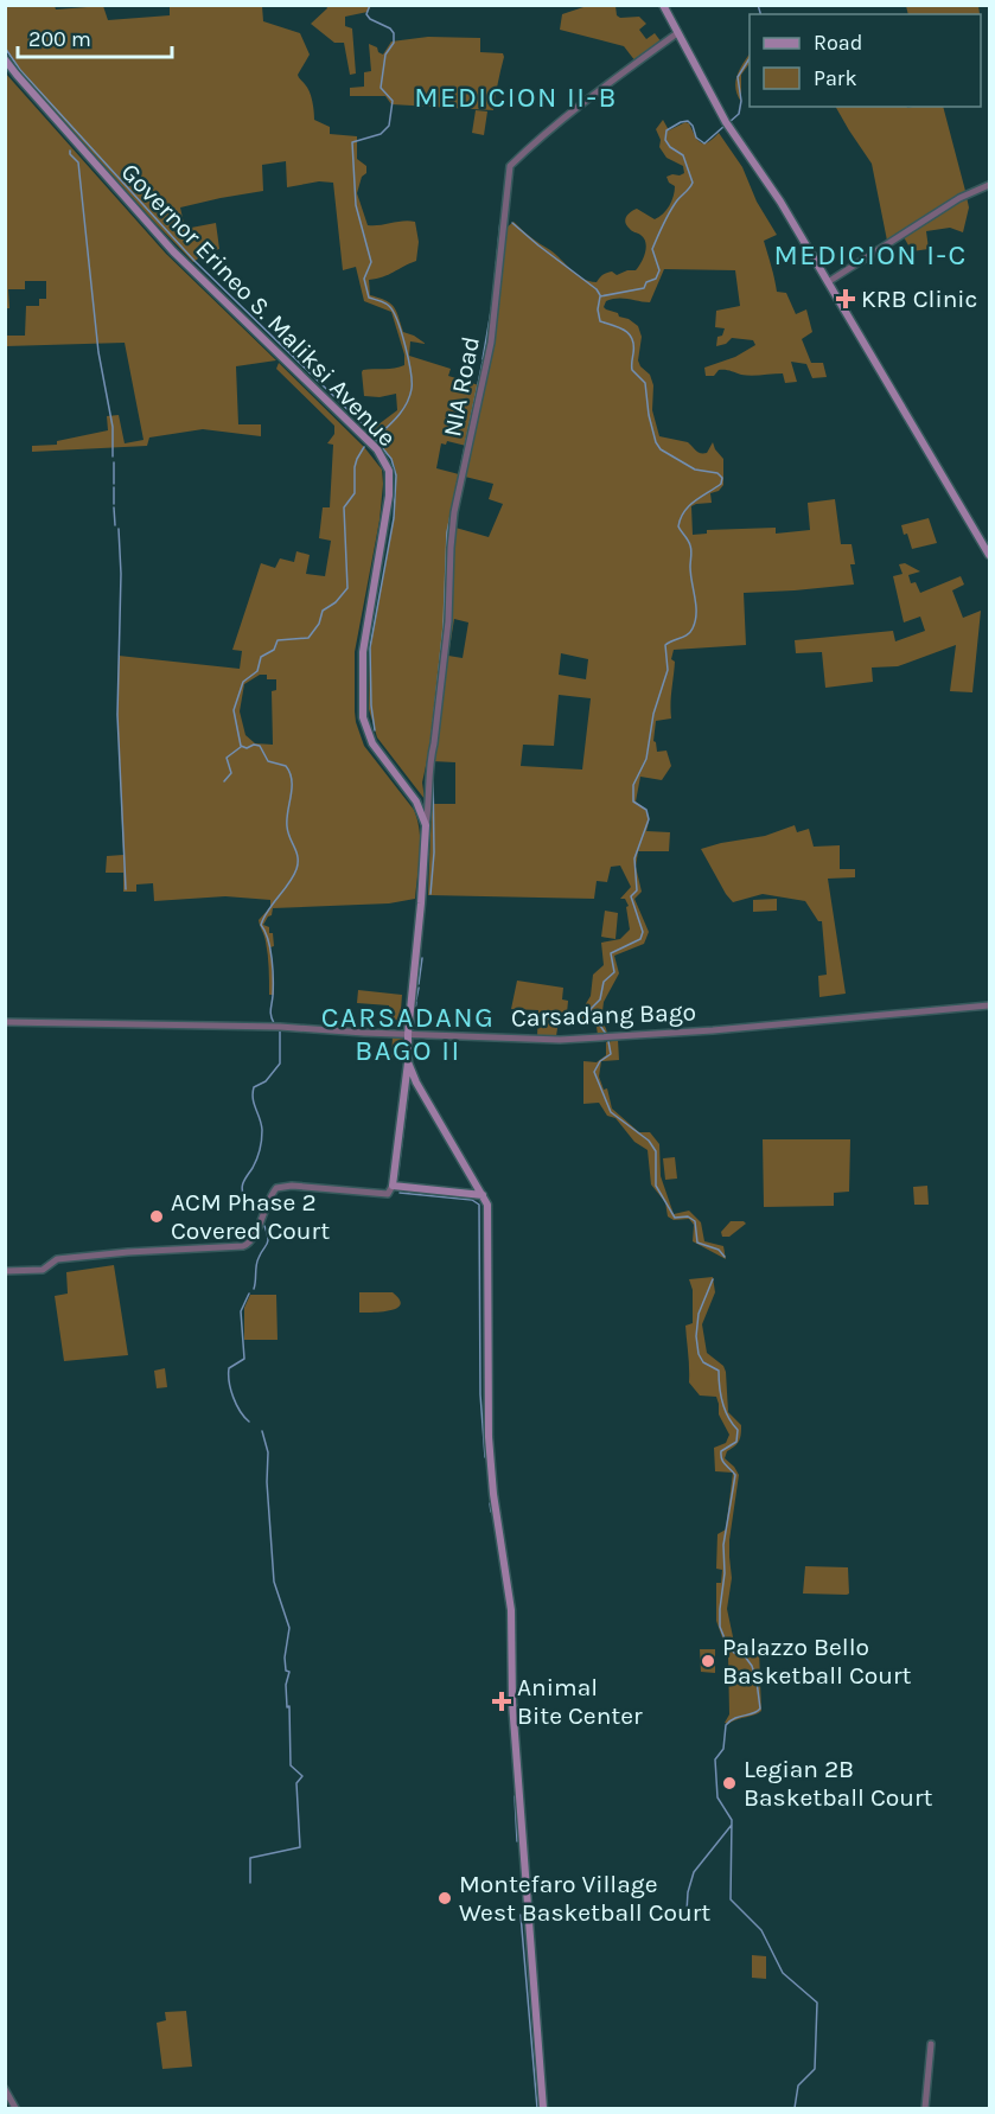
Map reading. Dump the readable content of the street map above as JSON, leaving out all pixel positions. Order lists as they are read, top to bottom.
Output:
{
  "streets": {
    "main road": ["Governor Erineo S. Maliksi Avenue"],
    "street": ["NIA Road", "Carsadang Bago"]
  },
  "crossings": [
    ["Governor Erineo S. Maliksi Avenue", "NIA Road"],
    ["Governor Erineo S. Maliksi Avenue", "Carsadang Bago"]
  ],
  "districts": ["MEDICION II-B", "MEDICION I-C", "CARSADANG BAGO II"],
  "places": {
    "health": ["KRB Clinic", "Animal Bite Center"],
    "other": [
      "ACM Phase 2 Covered Court",
      "Palazzo Bello Basketball Court",
      "Legian 2B Basketball Court",
      "Montefaro Village West Basketball Court"
    ]
  },
  "legend": ["Road", "Park"],
  "scale_bar": "200 m"
}
